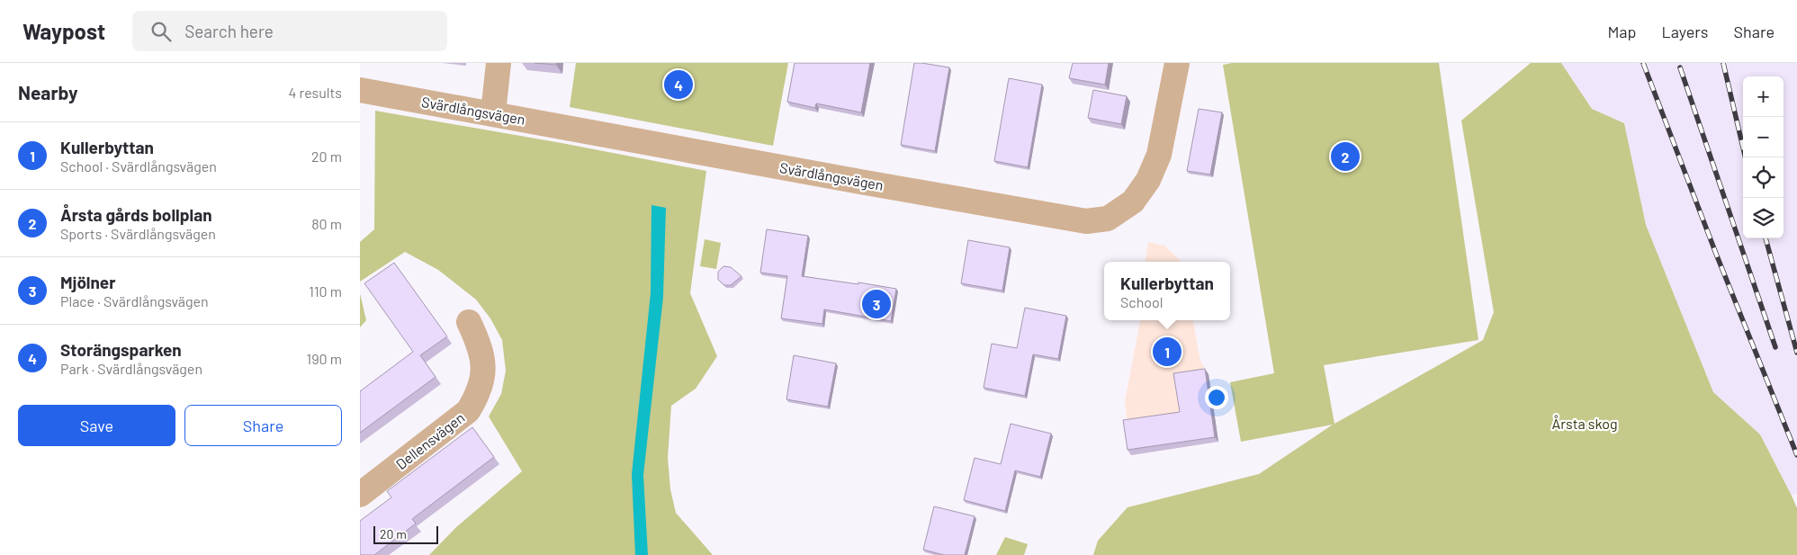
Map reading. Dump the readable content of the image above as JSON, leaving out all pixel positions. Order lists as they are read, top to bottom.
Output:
{
  "streets": {
    "street": ["Svärdlångsvägen", "Dellensvägen"]
  },
  "parks": ["Årsta skog"],
  "scale_bar": "20 m",
  "page": {
    "header": "Waypost",
    "search": "Search here",
    "nav": ["Map", "Layers", "Share"],
    "heading": ["Nearby", "4 results"],
    "pins": [
      "4",
      "2",
      "3",
      "1"
    ],
    "map_buttons": ["+", "−"],
    "list": [
      {
        "mark": "1",
        "name": "Kullerbyttan",
        "note": "School · Svärdlångsvägen",
        "value": "20 m"
      },
      {
        "mark": "2",
        "name": "Årsta gårds bollplan",
        "note": "Sports · Svärdlångsvägen",
        "value": "80 m"
      },
      {
        "mark": "3",
        "name": "Mjölner",
        "note": "Place · Svärdlångsvägen",
        "value": "110 m"
      },
      {
        "mark": "4",
        "name": "Storängsparken",
        "note": "Park · Svärdlångsvägen",
        "value": "190 m"
      }
    ],
    "popup": ["Kullerbyttan", "School"],
    "buttons": ["Save", "Share"],
    "scale": "20 m"
  }
}
